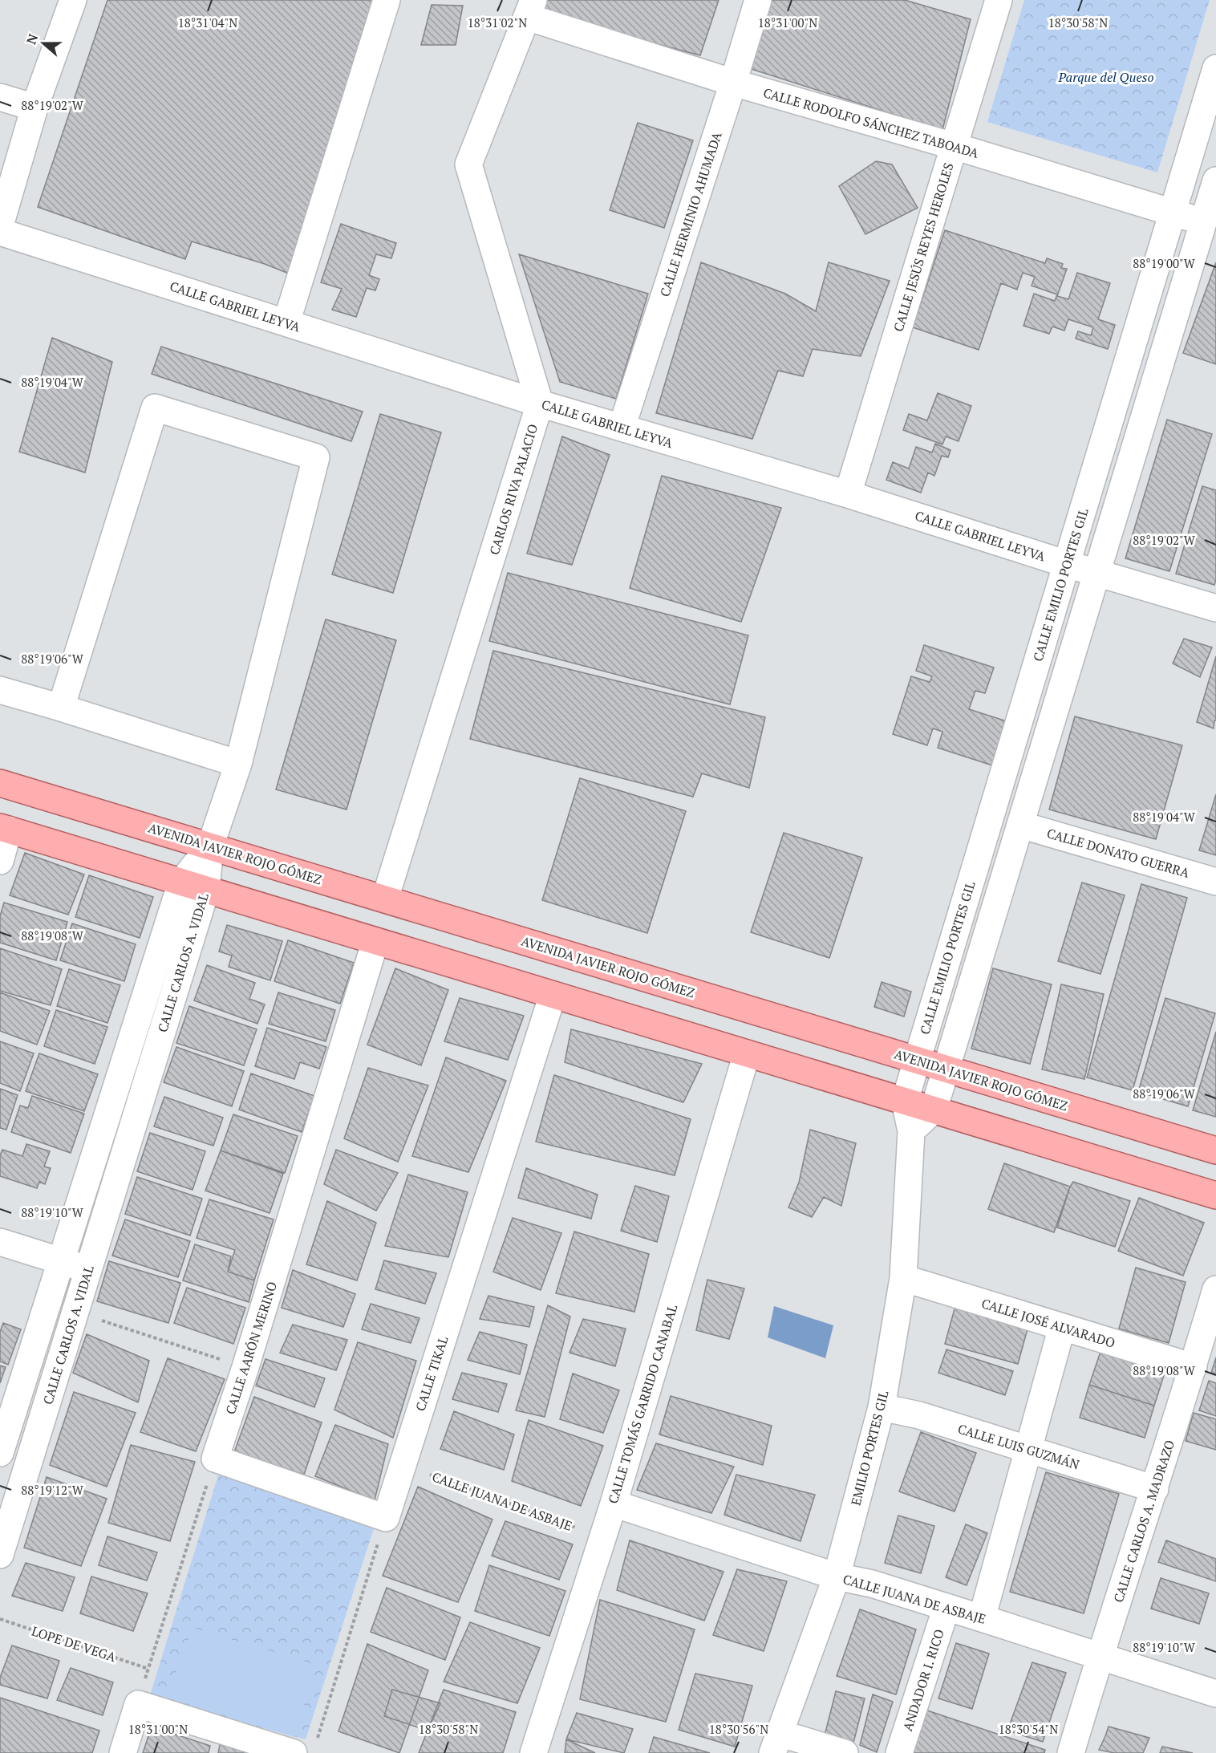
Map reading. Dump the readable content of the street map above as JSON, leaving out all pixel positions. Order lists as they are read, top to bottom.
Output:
{
  "streets": {
    "main road": ["AVENIDA JAVIER ROJO GÓMEZ"],
    "street": [
      "CALLE RODOLFO SÁNCHEZ TABOADA",
      "CALLE HERMINIO AHUMADA",
      "CALLE JESÚS REYES HEROLES",
      "CALLE GABRIEL LEYVA",
      "CARLOS RIVA PALACIO",
      "CALLE EMILIO PORTES GIL",
      "CALLE DONATO GUERRA",
      "CALLE CARLOS A. VIDAL",
      "CALLE JOSÉ ALVARADO",
      "CALLE AARÓN MERINO",
      "CALLE TIKAL",
      "CALLE TOMÁS GARRIDO CANABAL",
      "CALLE LUIS GUZMÁN",
      "EMILIO PORTES GIL",
      "CALLE JUANA DE ASBAJE",
      "CALLE CARLOS A. MADRAZO",
      "ANDADOR I. RICO"
    ],
    "path": ["LOPE DE VEGA"]
  },
  "crossings": [
    ["CALLE RODOLFO SÁNCHEZ TABOADA", "CALLE HERMINIO AHUMADA"],
    ["CALLE RODOLFO SÁNCHEZ TABOADA", "CALLE JESÚS REYES HEROLES"],
    ["CALLE RODOLFO SÁNCHEZ TABOADA", "CALLE EMILIO PORTES GIL"],
    ["CALLE HERMINIO AHUMADA", "CALLE GABRIEL LEYVA"],
    ["CALLE JESÚS REYES HEROLES", "CALLE GABRIEL LEYVA"],
    ["CALLE GABRIEL LEYVA", "CARLOS RIVA PALACIO"],
    ["CALLE GABRIEL LEYVA", "CALLE EMILIO PORTES GIL"],
    ["CARLOS RIVA PALACIO", "AVENIDA JAVIER ROJO GÓMEZ"],
    ["CALLE EMILIO PORTES GIL", "AVENIDA JAVIER ROJO GÓMEZ"],
    ["CALLE EMILIO PORTES GIL", "EMILIO PORTES GIL"],
    ["AVENIDA JAVIER ROJO GÓMEZ", "CALLE CARLOS A. VIDAL"],
    ["CALLE JOSÉ ALVARADO", "EMILIO PORTES GIL"],
    ["CALLE JOSÉ ALVARADO", "CALLE CARLOS A. MADRAZO"],
    ["CALLE TIKAL", "CALLE JUANA DE ASBAJE"],
    ["CALLE TOMÁS GARRIDO CANABAL", "CALLE JUANA DE ASBAJE"],
    ["CALLE LUIS GUZMÁN", "EMILIO PORTES GIL"],
    ["CALLE LUIS GUZMÁN", "CALLE CARLOS A. MADRAZO"],
    ["EMILIO PORTES GIL", "CALLE JUANA DE ASBAJE"],
    ["CALLE JUANA DE ASBAJE", "CALLE CARLOS A. MADRAZO"],
    ["CALLE JUANA DE ASBAJE", "ANDADOR I. RICO"]
  ],
  "parks": ["Parque del Queso"],
  "north": "left",
  "coordinates": [
    "18°31'04\"N",
    "18°31'02\"N",
    "18°31'00\"N",
    "18°30'58\"N",
    "88°19'02\"W",
    "88°19'00\"W",
    "88°19'04\"W",
    "88°19'06\"W",
    "88°19'08\"W",
    "88°19'10\"W",
    "88°19'12\"W",
    "18°30'56\"N",
    "18°30'54\"N"
  ]
}
